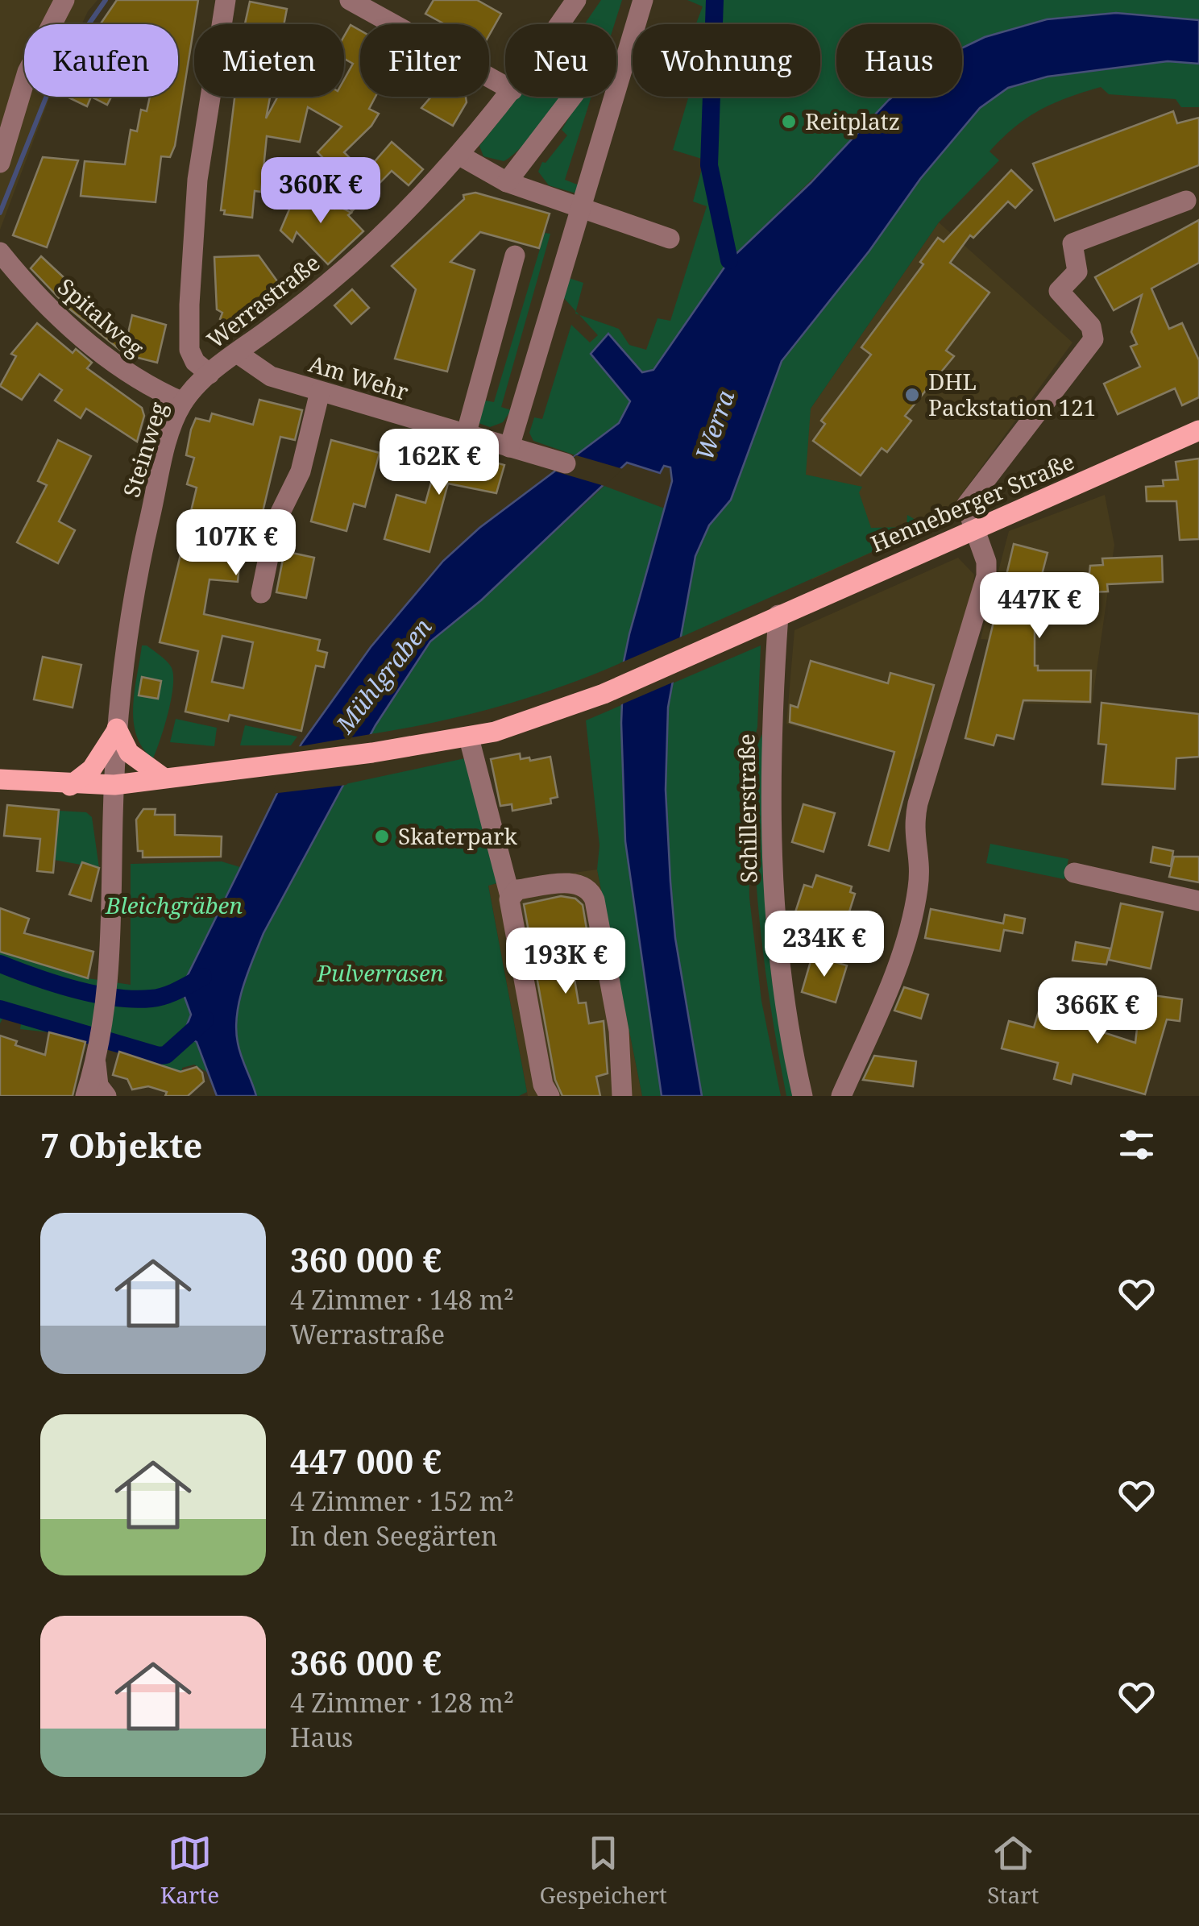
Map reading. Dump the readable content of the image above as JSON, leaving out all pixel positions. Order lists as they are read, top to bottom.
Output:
{
  "streets": {
    "main road": ["Henneberger Straße"],
    "street": [
      "Werrastraße",
      "Spitalweg",
      "Am Wehr",
      "Steinweg",
      "Schillerstraße"
    ]
  },
  "crossings": [
    ["Werrastraße", "Am Wehr"],
    ["Werrastraße", "Steinweg"],
    ["Spitalweg", "Steinweg"],
    ["Steinweg", "Henneberger Straße"],
    ["Henneberger Straße", "Schillerstraße"]
  ],
  "water": ["Werra", "Mühlgraben"],
  "parks": ["Bleichgräben", "Pulverrasen"],
  "places": ["Reitplatz", "DHL Packstation 121", "Skaterpark"],
  "page": {
    "chip": [
      "Kaufen",
      "Mieten",
      "Filter",
      "Neu",
      "Wohnung",
      "Haus"
    ],
    "price": [
      "360K €",
      "162K €",
      "107K €",
      "447K €",
      "234K €",
      "193K €",
      "366K €"
    ],
    "heading": "7 Objekte",
    "list": [
      {
        "name": "360 000 €",
        "note": "4 Zimmer · 148 m² · Werrastraße"
      },
      {
        "name": "447 000 €",
        "note": "4 Zimmer · 152 m² · In den Seegärten"
      },
      {
        "name": "366 000 €",
        "note": "4 Zimmer · 128 m² · Haus"
      }
    ],
    "tabs": ["Karte", "Gespeichert", "Start"]
  }
}
